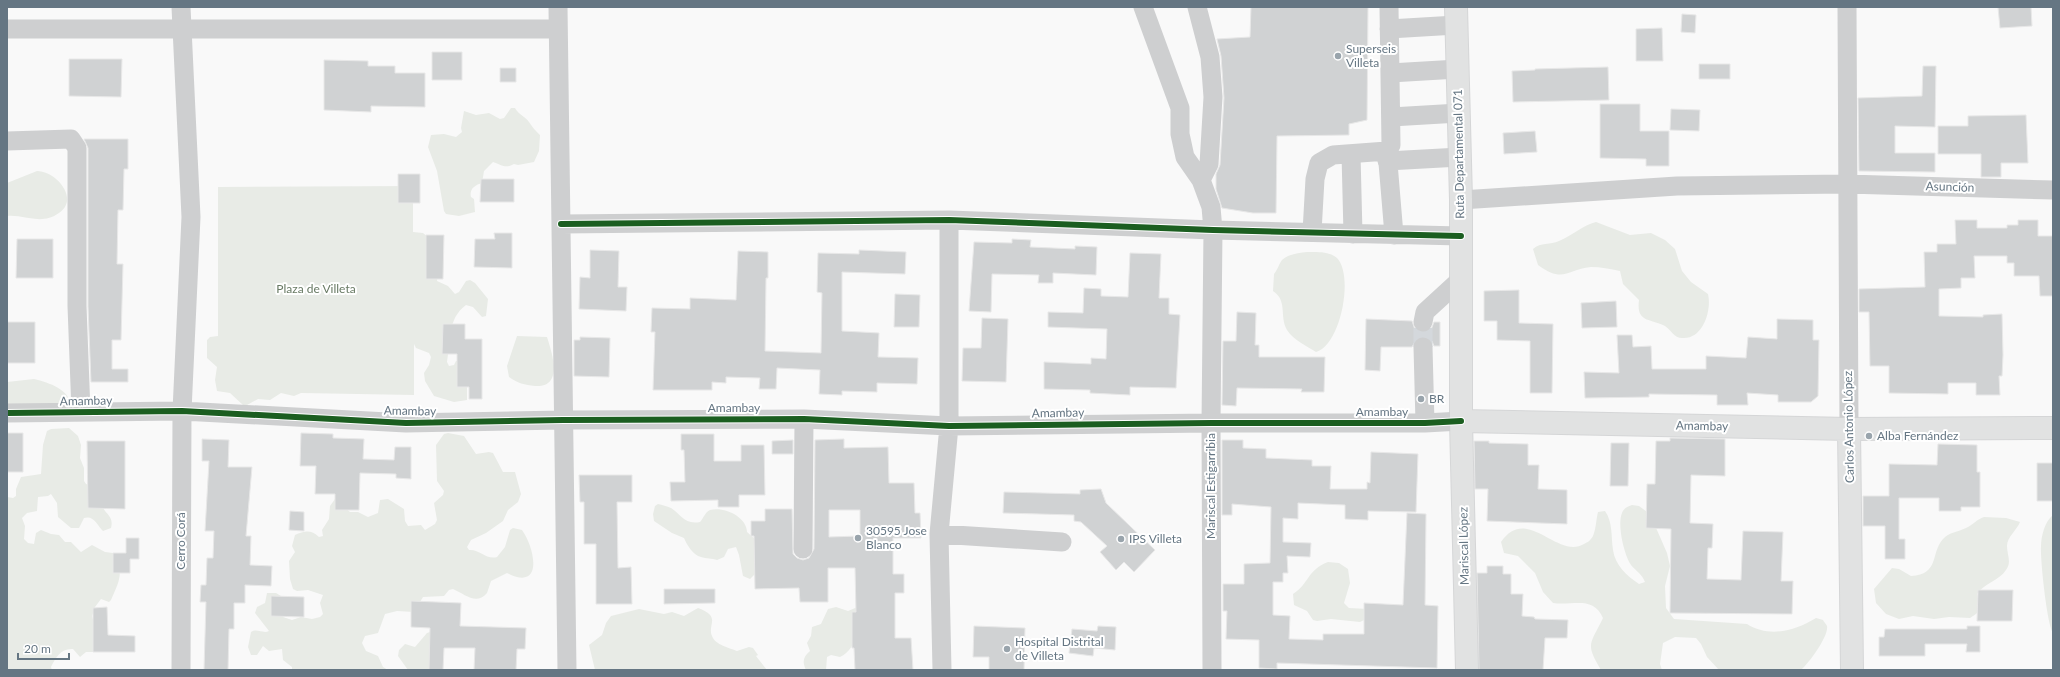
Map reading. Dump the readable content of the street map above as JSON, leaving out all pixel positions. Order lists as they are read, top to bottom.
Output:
{
  "streets": {
    "main road": [
      "Ruta Departamental 071",
      "Amambay",
      "Carlos Antonio López",
      "Mariscal López"
    ],
    "street": ["Asunción", "Mariscal Estigarribia", "Cerro Corá"]
  },
  "crossings": [
    ["Ruta Departamental 071", "Asunción"],
    ["Ruta Departamental 071", "Amambay"],
    ["Ruta Departamental 071", "Mariscal López"],
    ["Asunción", "Carlos Antonio López"],
    ["Amambay", "Carlos Antonio López"],
    ["Amambay", "Mariscal Estigarribia"],
    ["Amambay", "Cerro Corá"],
    ["Amambay", "Mariscal López"]
  ],
  "parks": ["Plaza de Villeta"],
  "places": [
    "Superseis Villeta",
    "BR",
    "Alba Fernández",
    "30595 Jose Blanco",
    "IPS Villeta",
    "Hospital Distrital de Villeta"
  ],
  "scale_bar": "20 m"
}
